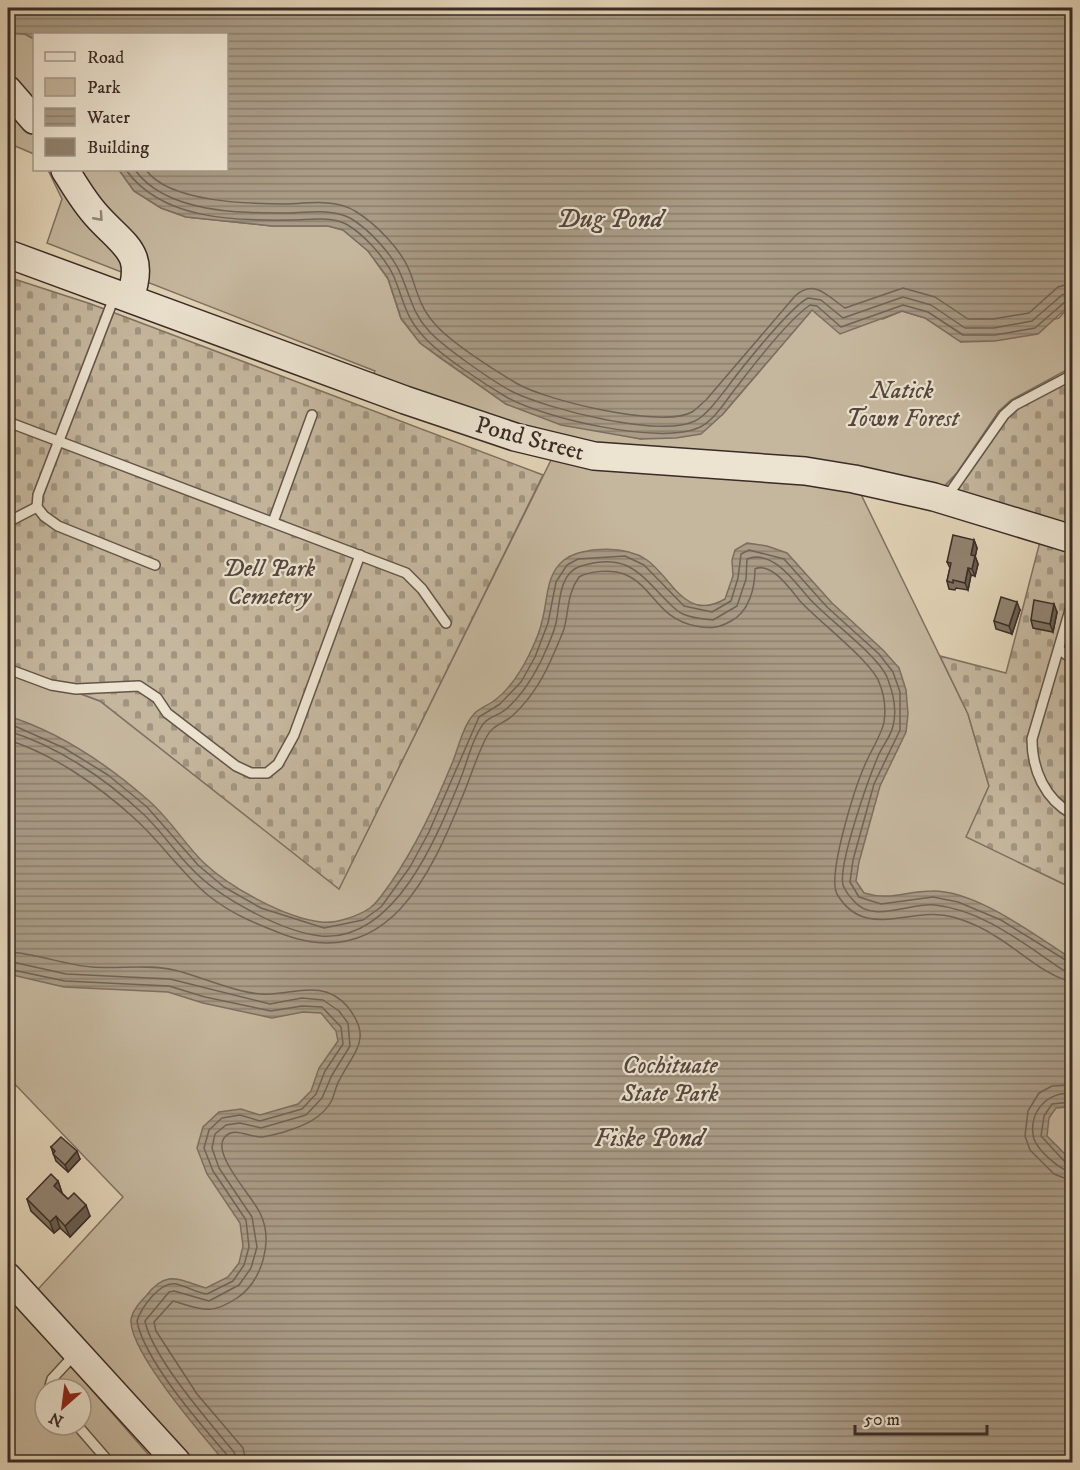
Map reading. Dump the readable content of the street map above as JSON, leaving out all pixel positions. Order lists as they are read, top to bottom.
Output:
{
  "streets": {
    "street": ["Pond Street"]
  },
  "water": ["Dug Pond", "Fiske Pond"],
  "parks": ["Natick Town Forest", "Dell Park Cemetery", "Cochituate State Park"],
  "legend": [
    "Road",
    "Park",
    "Water",
    "Building"
  ],
  "scale_bar": "50 m",
  "north": "bottom left"
}
